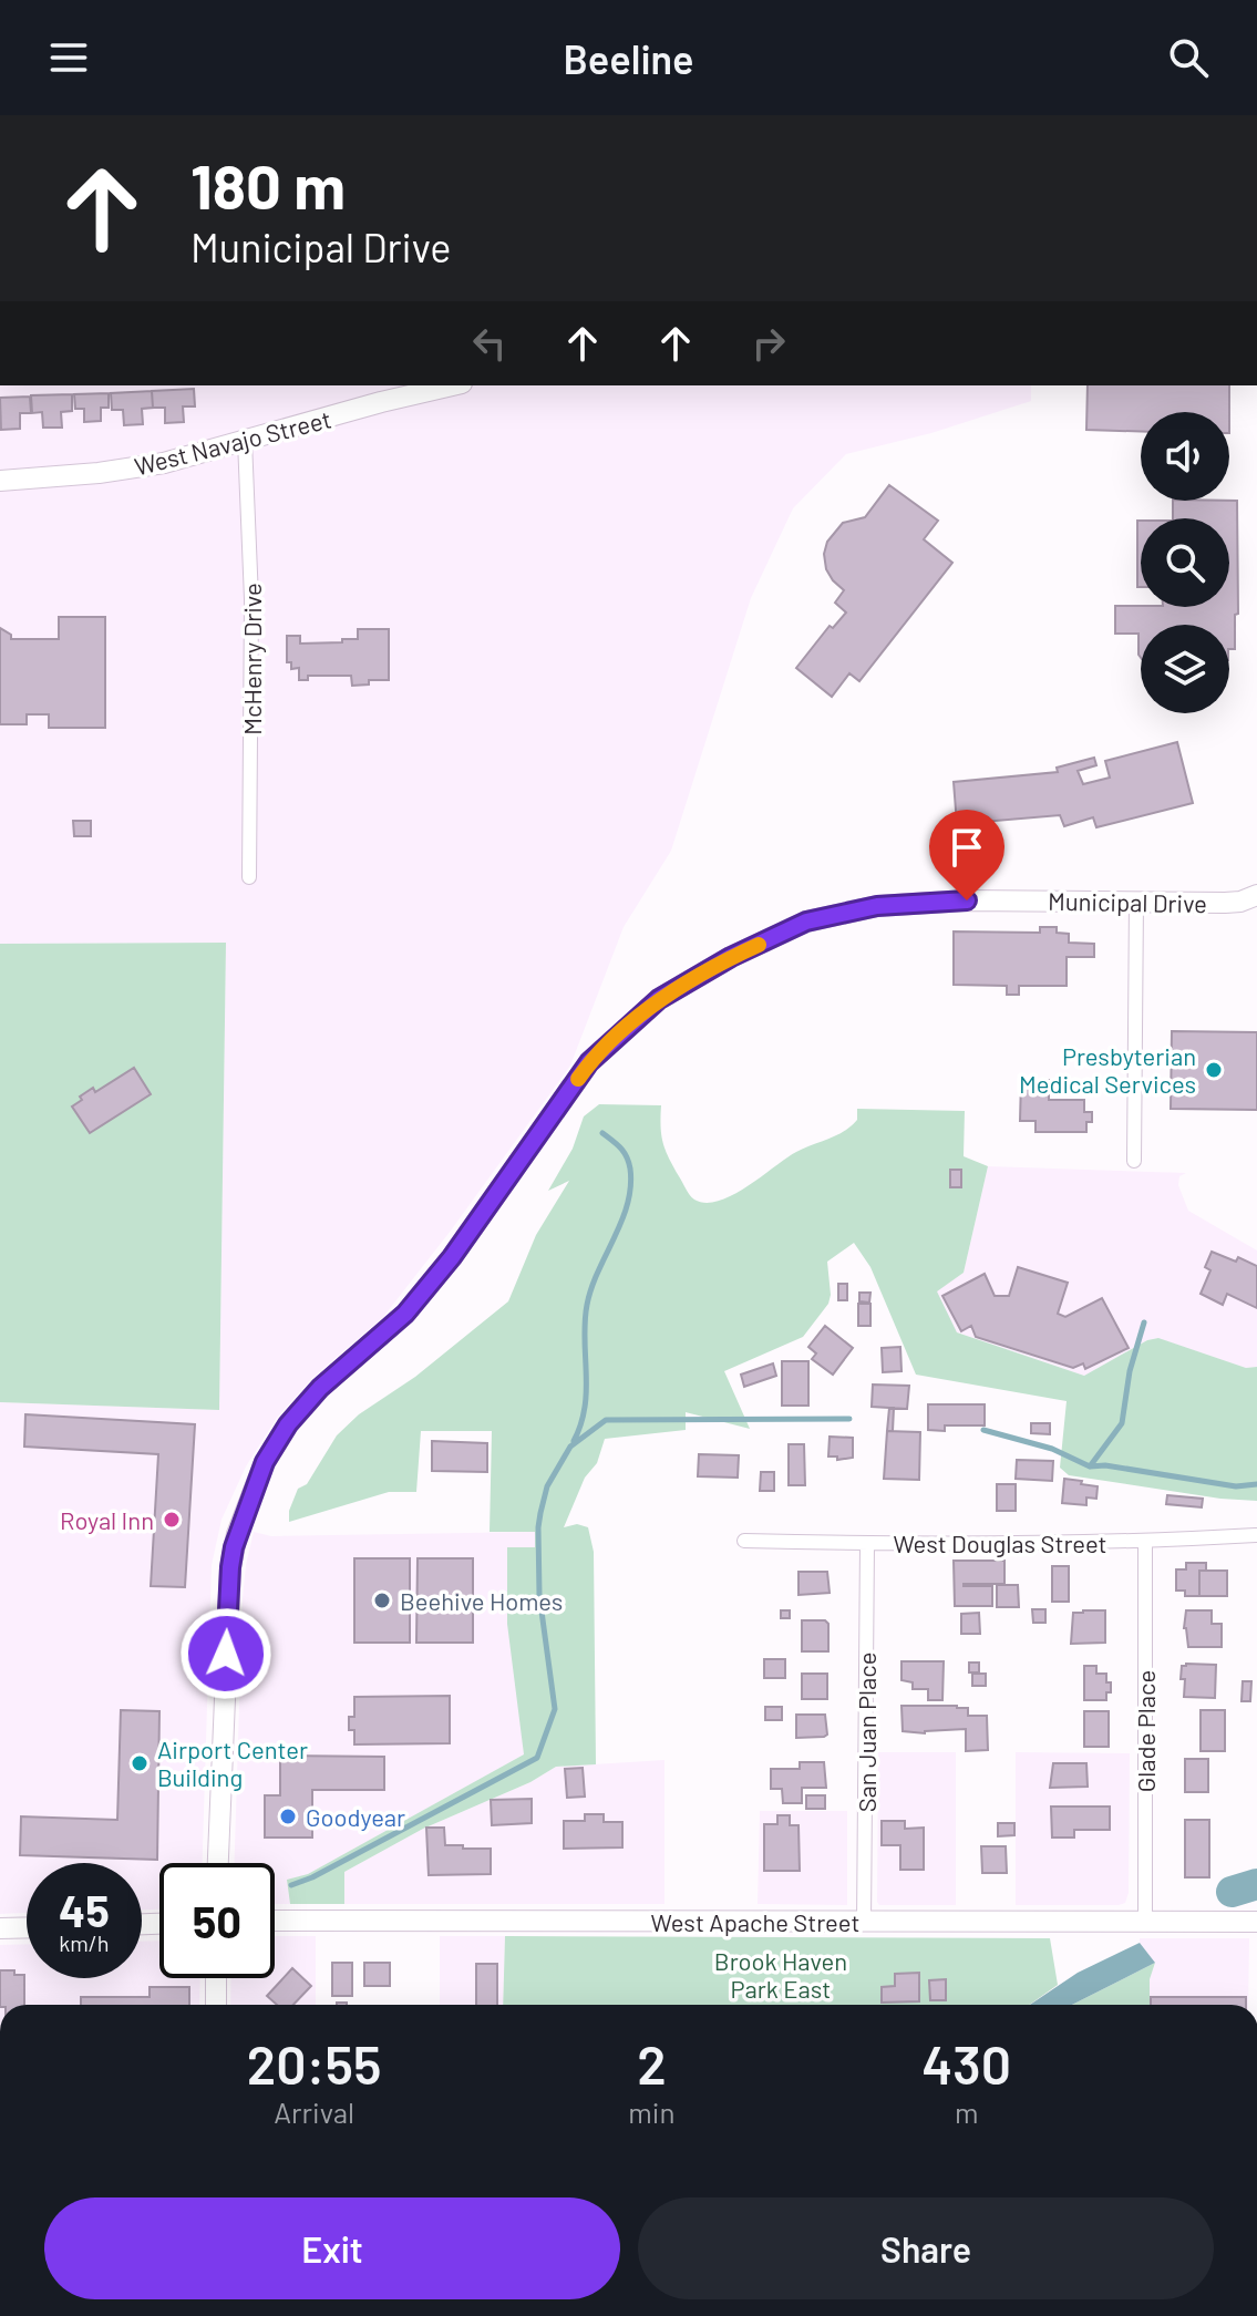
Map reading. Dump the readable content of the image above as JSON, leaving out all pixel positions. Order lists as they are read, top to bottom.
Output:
{
  "streets": {
    "main road": ["West Navajo Street", "Municipal Drive", "West Apache Street"],
    "street": [
      "McHenry Drive",
      "West Douglas Street",
      "Glade Place",
      "San Juan Place"
    ]
  },
  "crossings": [
    ["West Navajo Street", "McHenry Drive"],
    ["West Douglas Street", "Glade Place"],
    ["West Douglas Street", "San Juan Place"],
    ["Glade Place", "West Apache Street"],
    ["San Juan Place", "West Apache Street"]
  ],
  "parks": ["Brook Haven Park East"],
  "places": [
    "Presbyterian Medical Services",
    "Royal Inn",
    "Beehive Homes",
    "Airport Center Building",
    "Goodyear"
  ],
  "page": {
    "header": "Beeline",
    "turn": ["180 m", "Municipal Drive"],
    "speed": "45 km/h",
    "limit": "50",
    "eta": [
      "20:55",
      "Arrival",
      "2",
      "min",
      "430",
      "m"
    ],
    "buttons": ["Exit", "Share"]
  }
}
